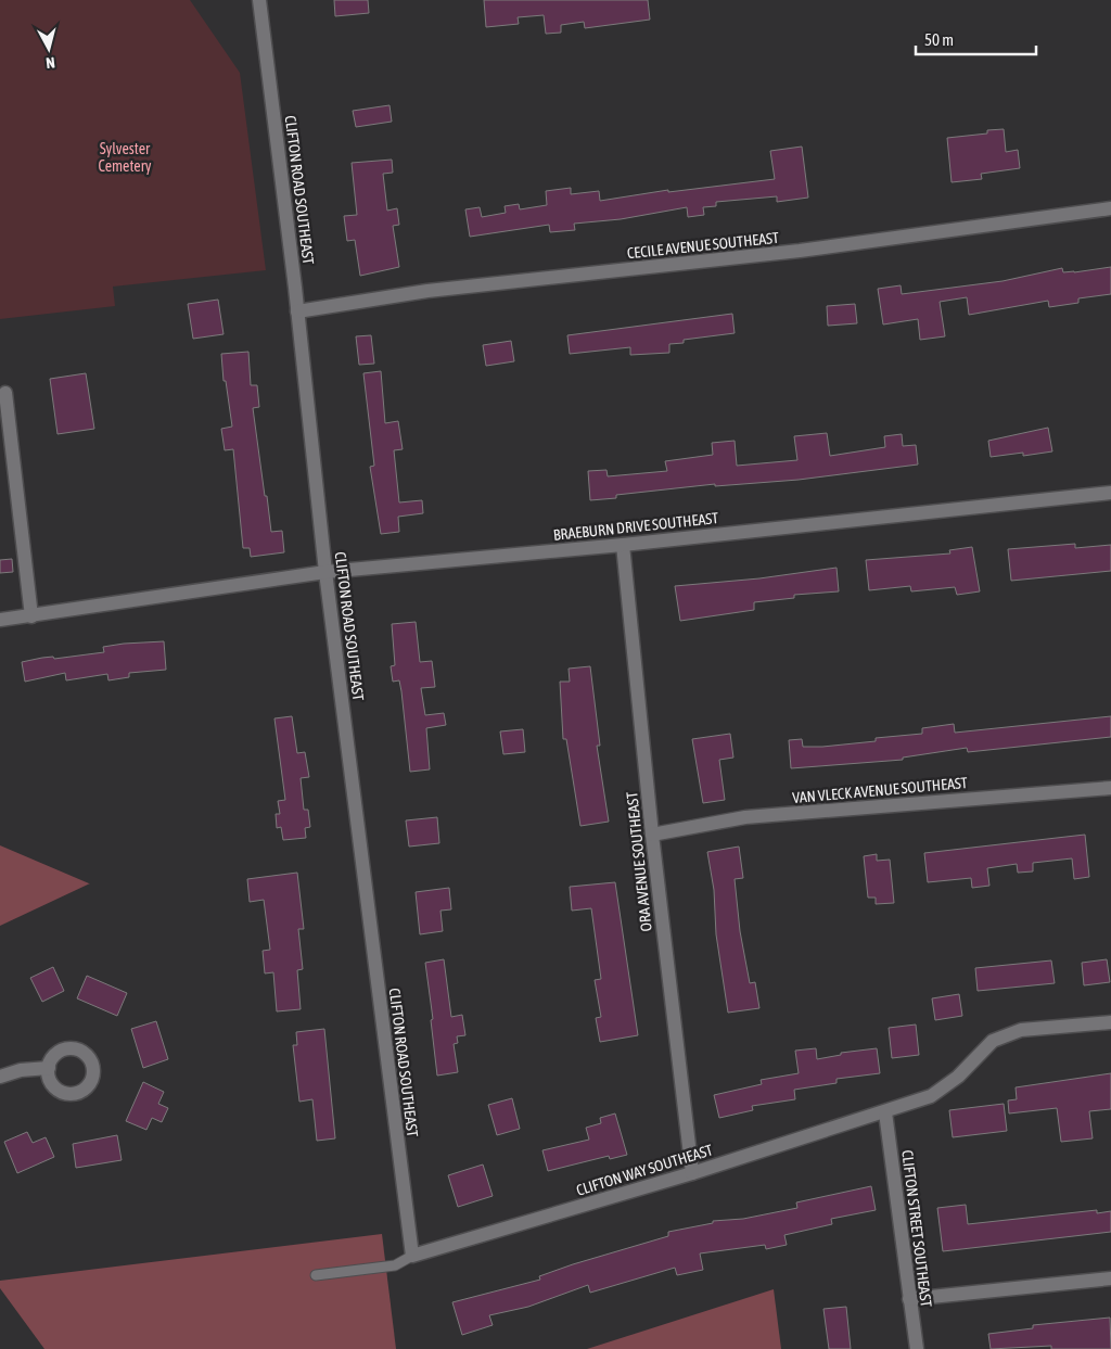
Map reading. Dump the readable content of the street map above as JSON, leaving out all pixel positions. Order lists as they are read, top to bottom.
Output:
{
  "streets": {
    "street": [
      "CLIFTON ROAD SOUTHEAST",
      "CECILE AVENUE SOUTHEAST",
      "BRAEBURN DRIVE SOUTHEAST",
      "VAN VLECK AVENUE SOUTHEAST",
      "ORA AVENUE SOUTHEAST",
      "CLIFTON WAY SOUTHEAST",
      "CLIFTON STREET SOUTHEAST"
    ]
  },
  "crossings": [
    ["CLIFTON ROAD SOUTHEAST", "CECILE AVENUE SOUTHEAST"],
    ["CLIFTON ROAD SOUTHEAST", "BRAEBURN DRIVE SOUTHEAST"],
    ["CLIFTON ROAD SOUTHEAST", "CLIFTON WAY SOUTHEAST"],
    ["BRAEBURN DRIVE SOUTHEAST", "ORA AVENUE SOUTHEAST"],
    ["VAN VLECK AVENUE SOUTHEAST", "ORA AVENUE SOUTHEAST"],
    ["ORA AVENUE SOUTHEAST", "CLIFTON WAY SOUTHEAST"],
    ["CLIFTON WAY SOUTHEAST", "CLIFTON STREET SOUTHEAST"]
  ],
  "parks": ["Sylvester Cemetery"],
  "scale_bar": "50 m",
  "north": "bottom"
}
